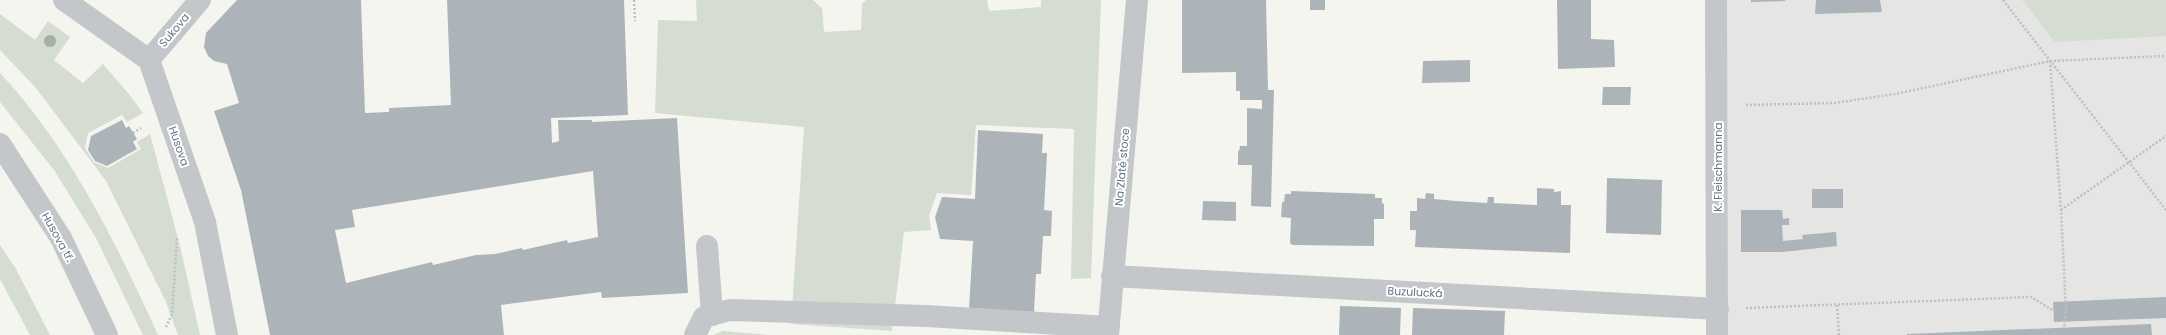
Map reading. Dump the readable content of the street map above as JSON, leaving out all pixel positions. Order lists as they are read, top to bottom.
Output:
{
  "streets": {
    "street": [
      "Sukova",
      "Husova",
      "Na Zlaté stoce",
      "K. Fleischmanna",
      "Husova tř.",
      "Buzulucká"
    ]
  },
  "crossings": [
    ["Sukova", "Husova"],
    ["Na Zlaté stoce", "Buzulucká"],
    ["K. Fleischmanna", "Buzulucká"]
  ]
}
